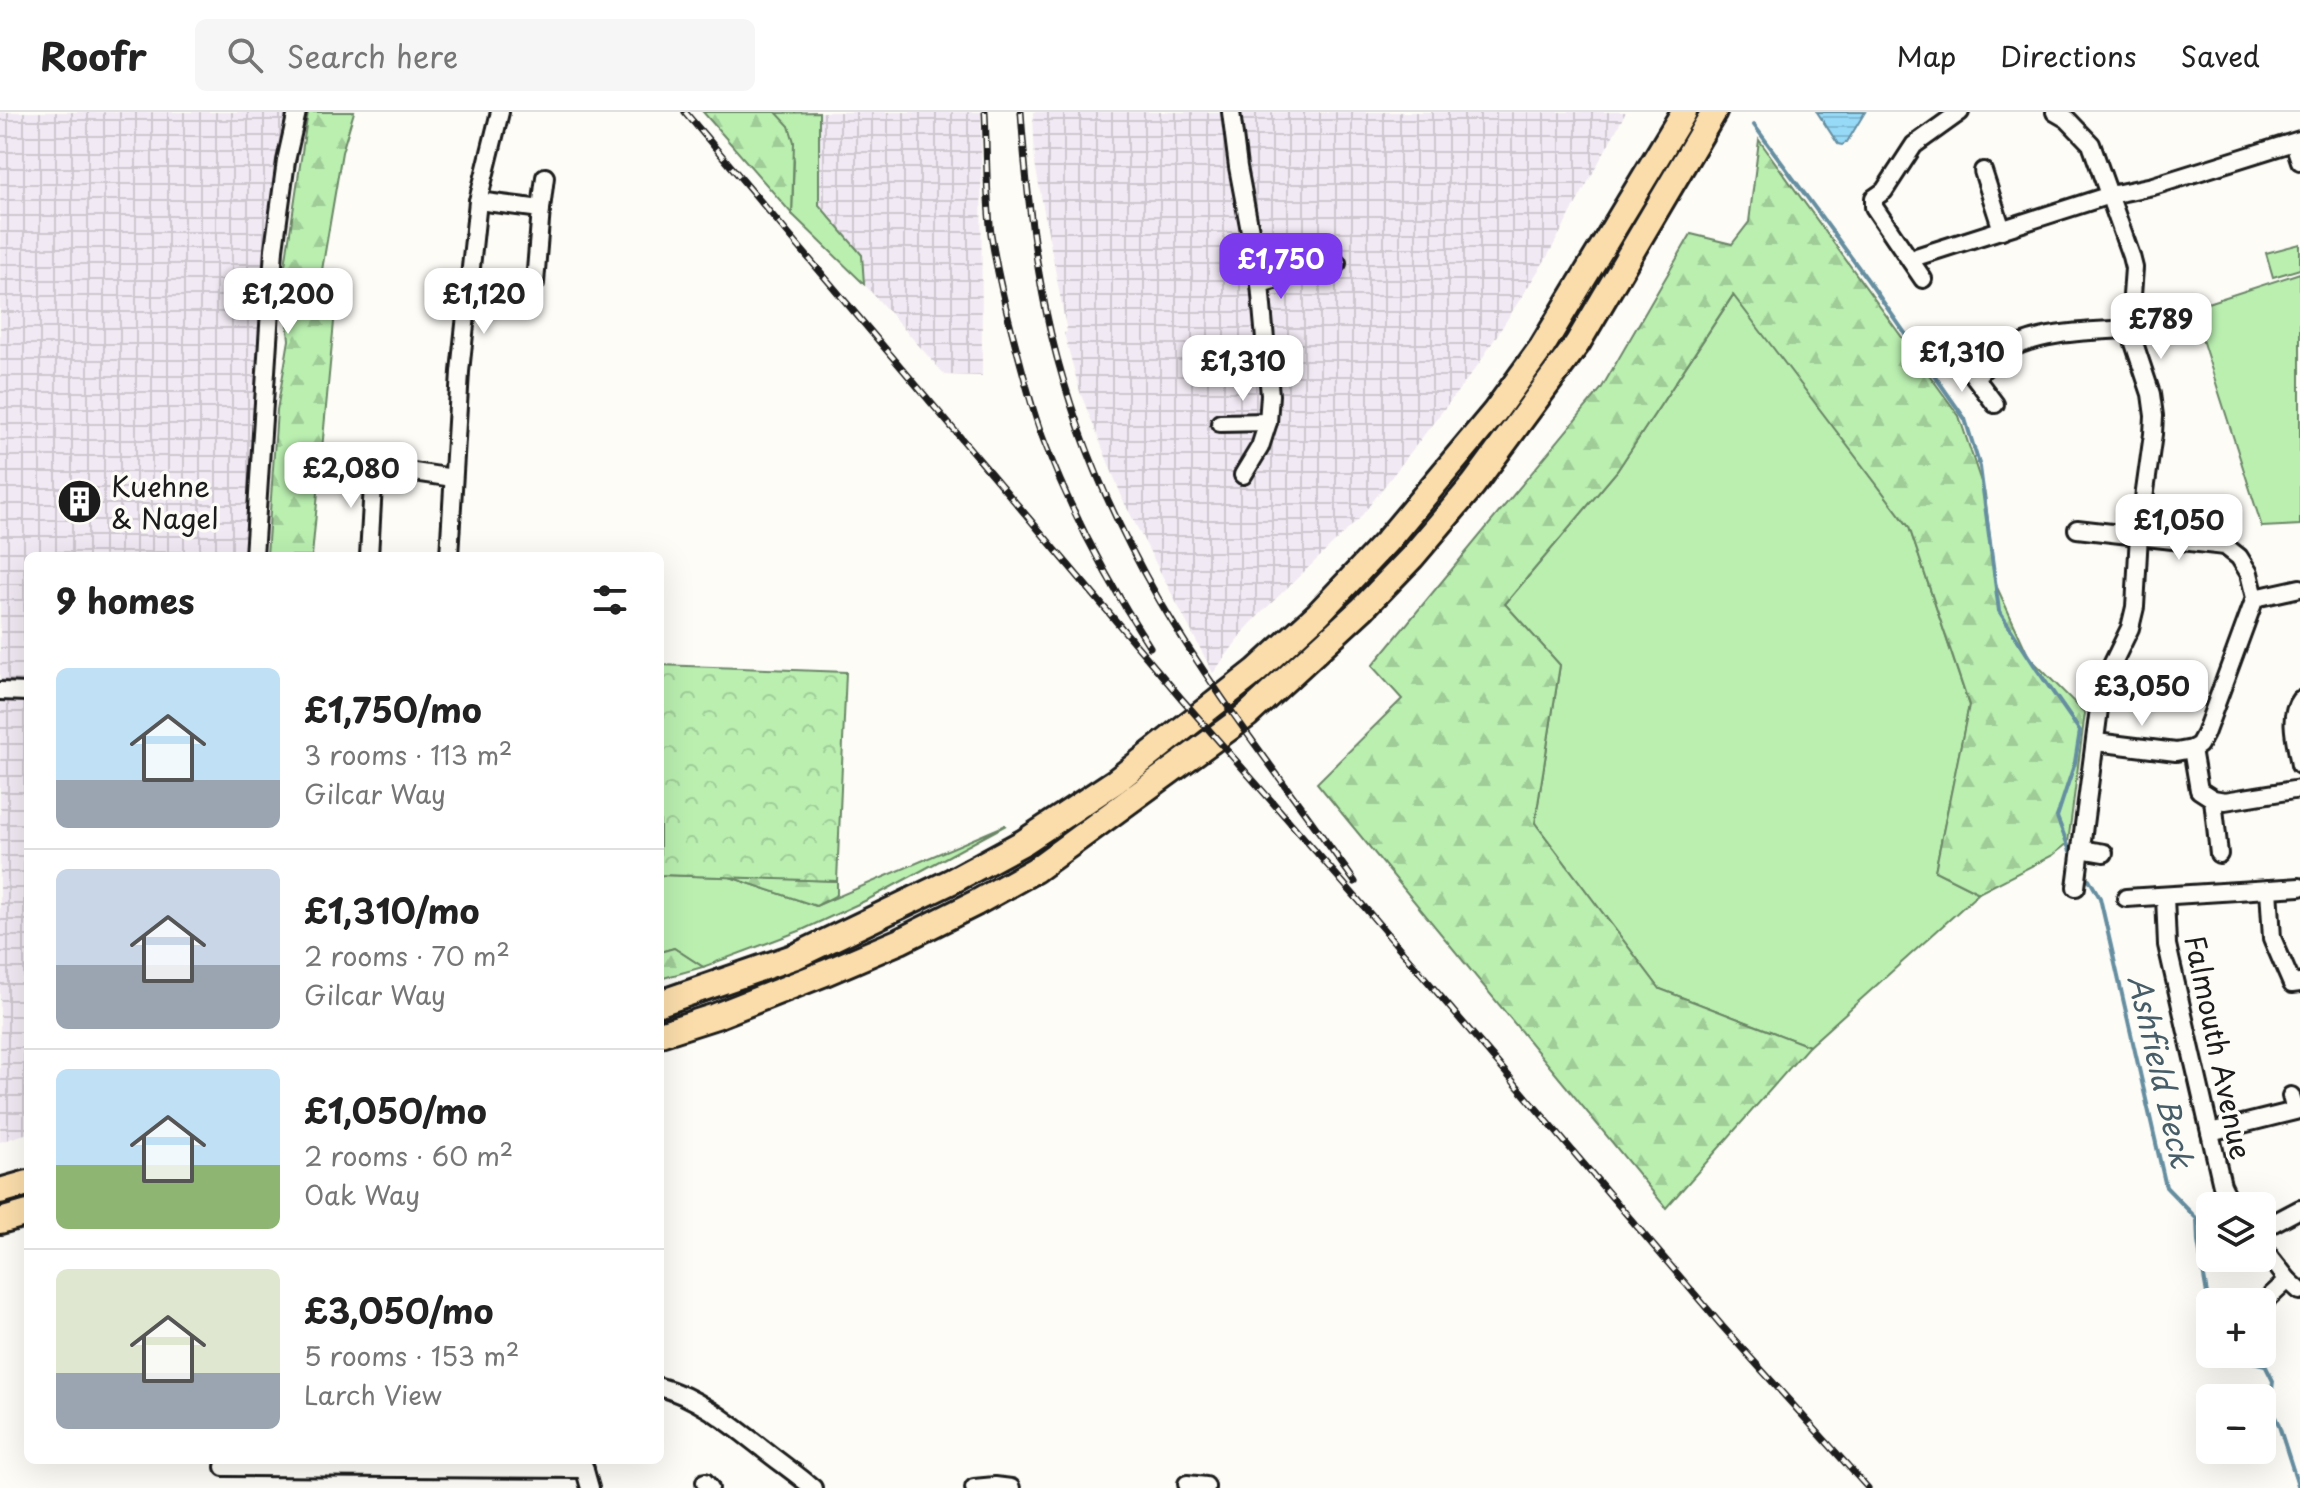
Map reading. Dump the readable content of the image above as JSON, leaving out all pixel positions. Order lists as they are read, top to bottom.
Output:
{
  "streets": {
    "street": ["Falmouth Avenue"]
  },
  "water": ["Ashfield Beck"],
  "places": {
    "building": ["Kuehne & Nagel"]
  },
  "page": {
    "header": "Roofr",
    "search": "Search here",
    "nav": ["Map", "Directions", "Saved"],
    "price": [
      "£1,750",
      "£1,200",
      "£1,120",
      "£789",
      "£1,310",
      "£1,310",
      "£2,080",
      "£1,050",
      "£3,050"
    ],
    "heading": "9 homes",
    "list": [
      {
        "name": "£1,750/mo",
        "note": "3 rooms · 113 m² · Gilcar Way"
      },
      {
        "name": "£1,310/mo",
        "note": "2 rooms · 70 m² · Gilcar Way"
      },
      {
        "name": "£1,050/mo",
        "note": "2 rooms · 60 m² · Oak Way"
      },
      {
        "name": "£3,050/mo",
        "note": "5 rooms · 153 m² · Larch View"
      }
    ],
    "map_buttons": ["+", "−"]
  }
}
